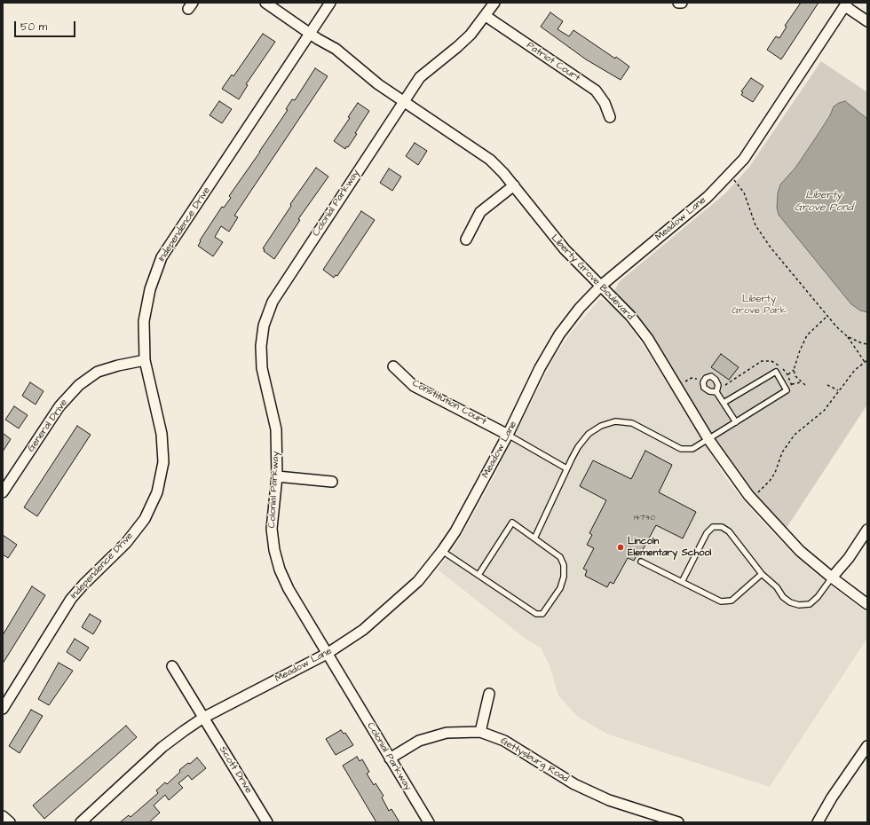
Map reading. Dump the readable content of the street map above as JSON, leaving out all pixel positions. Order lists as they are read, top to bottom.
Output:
{
  "streets": {
    "street": [
      "Patriot Court",
      "Colonial Parkway",
      "Meadow Lane",
      "Independence Drive",
      "Liberty Grove Boulevard",
      "Constitution Court",
      "General Drive",
      "Gettysburg Road",
      "Scott Drive"
    ]
  },
  "crossings": [
    ["Patriot Court", "Colonial Parkway"],
    ["Colonial Parkway", "Meadow Lane"],
    ["Colonial Parkway", "Liberty Grove Boulevard"],
    ["Colonial Parkway", "Gettysburg Road"],
    ["Meadow Lane", "Liberty Grove Boulevard"],
    ["Meadow Lane", "Constitution Court"],
    ["Meadow Lane", "Scott Drive"],
    ["Independence Drive", "Liberty Grove Boulevard"],
    ["Independence Drive", "General Drive"]
  ],
  "water": ["Liberty Grove Pond"],
  "parks": ["Liberty Grove Park"],
  "places": ["Lincoln Elementary School"],
  "house_numbers": ["14740"],
  "scale_bar": "50 m"
}
